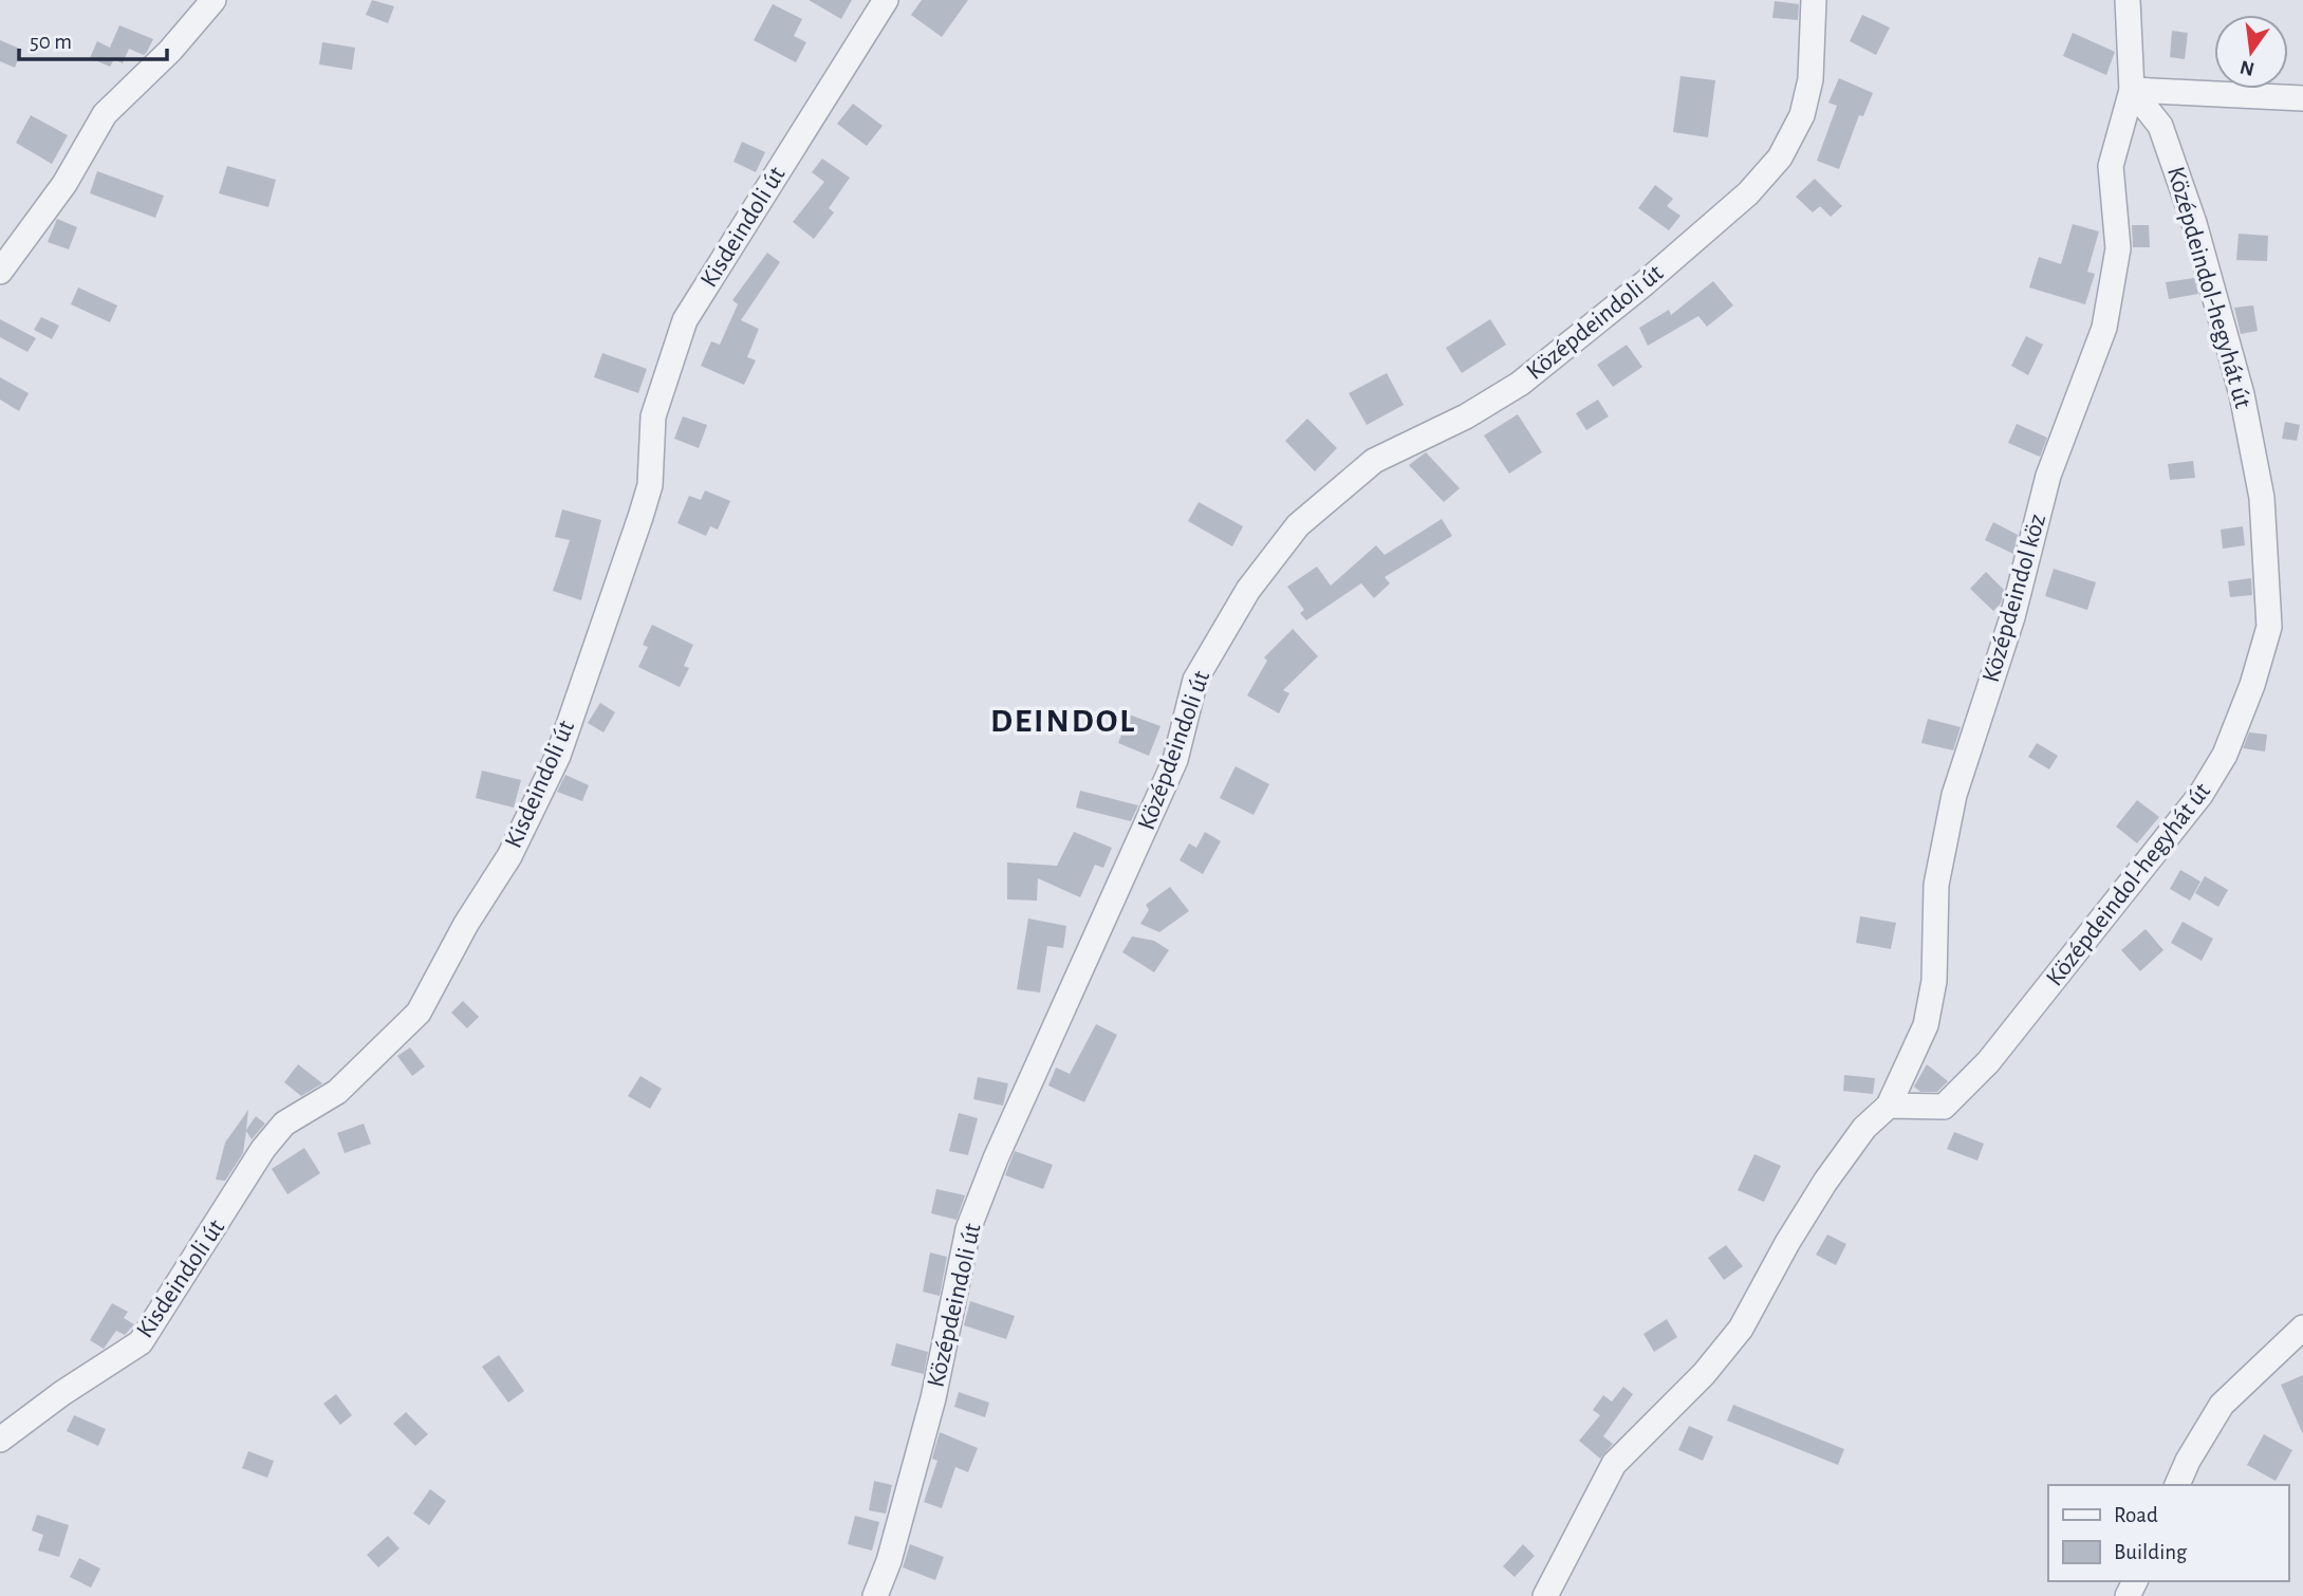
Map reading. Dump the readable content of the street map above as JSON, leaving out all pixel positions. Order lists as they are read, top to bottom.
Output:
{
  "streets": {
    "street": [
      "Kisdeindoli út",
      "Középdeindol-hegyhát út",
      "Középdeindoli út",
      "Középdeindol köz"
    ]
  },
  "crossings": [
    ["Középdeindol-hegyhát út", "Középdeindol köz"]
  ],
  "districts": ["DEINDOL"],
  "legend": ["Road", "Building"],
  "scale_bar": "50 m",
  "north": "bottom"
}
